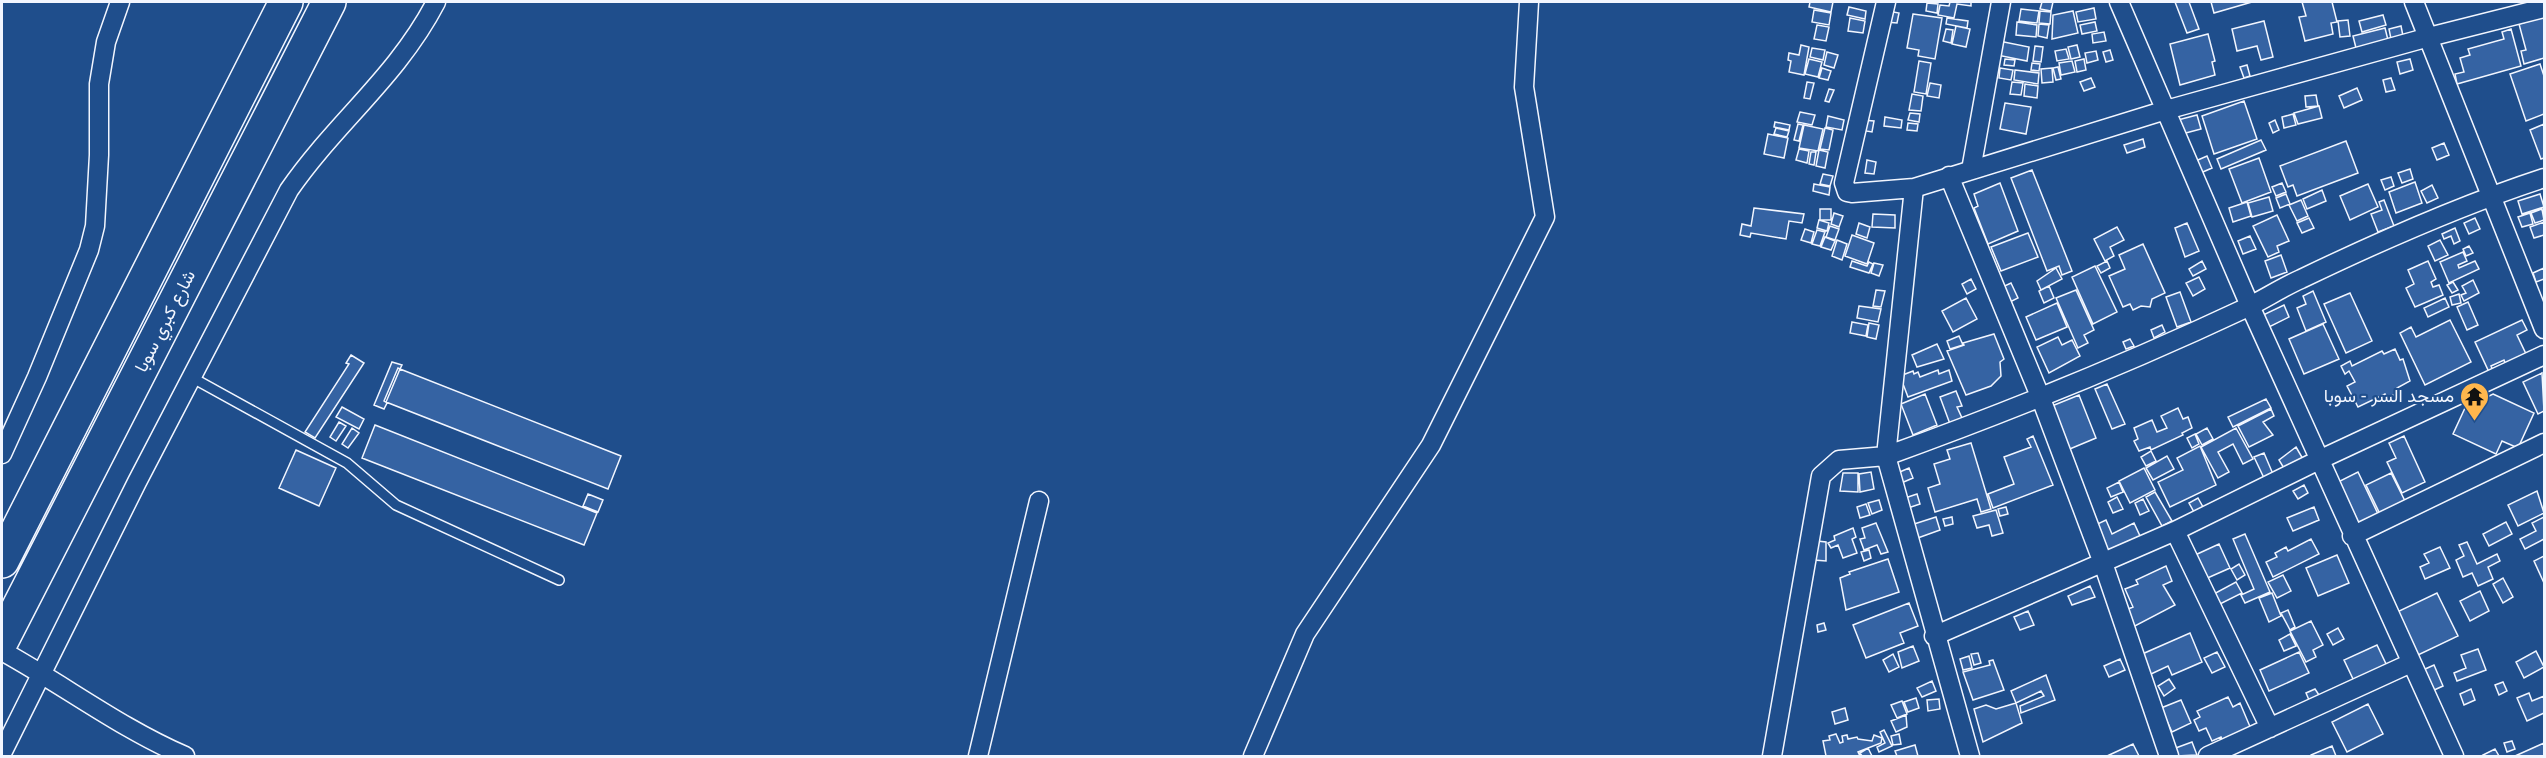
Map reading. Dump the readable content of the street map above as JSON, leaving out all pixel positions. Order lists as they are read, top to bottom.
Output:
{
  "streets": {
    "highway": ["شارع كبري سوبا"]
  },
  "places": {
    "temple": ["مسجد السر - سوبا"]
  }
}
